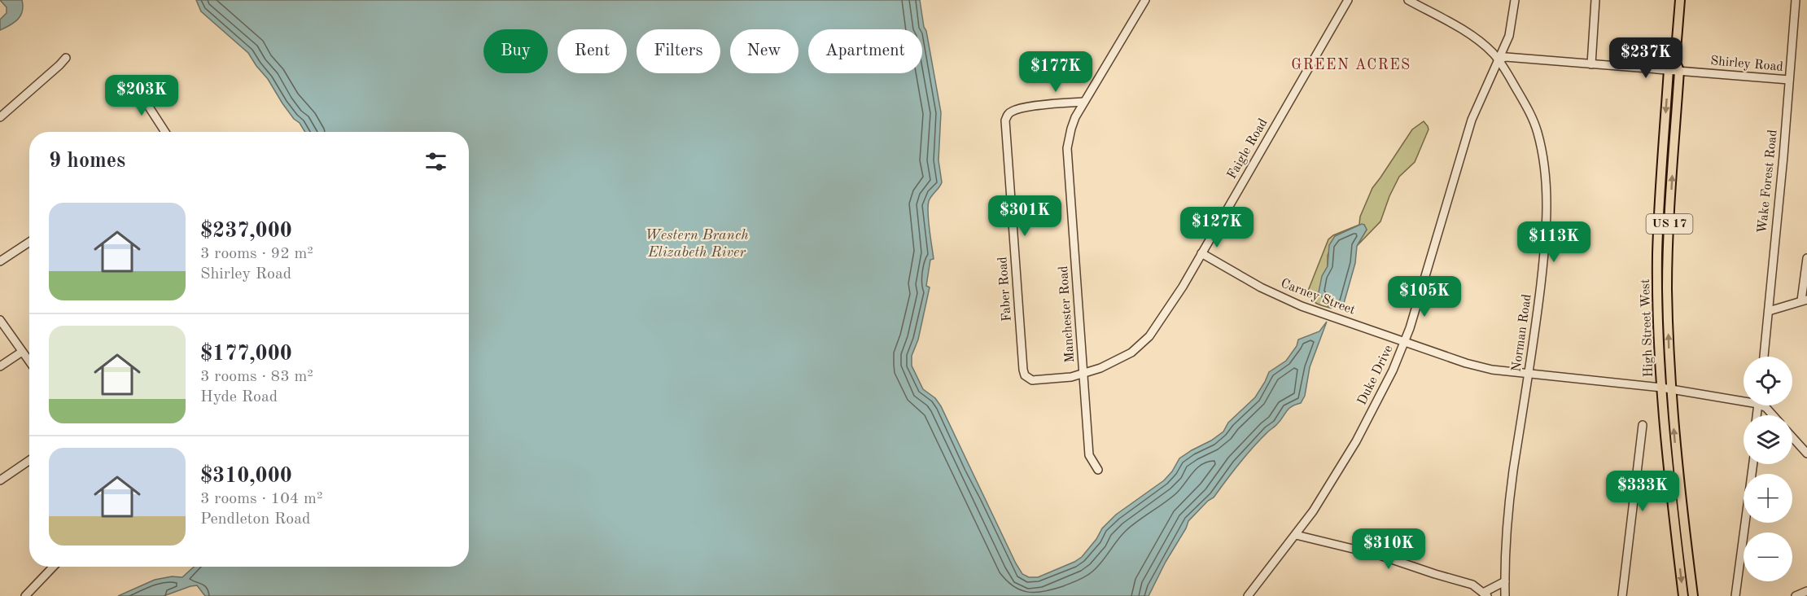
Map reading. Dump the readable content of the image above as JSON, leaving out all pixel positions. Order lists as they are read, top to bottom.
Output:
{
  "streets": {
    "main road": ["US 17", "High Street West"],
    "street": [
      "Shirley Road",
      "Faigle Road",
      "Wake Forest Road",
      "Faber Road",
      "Carney Street",
      "Manchester Road",
      "Norman Road",
      "Duke Drive"
    ]
  },
  "crossings": [
    ["Shirley Road", "Wake Forest Road"],
    ["Shirley Road", "High Street West"],
    ["Shirley Road", "Norman Road"],
    ["Shirley Road", "Duke Drive"],
    ["Faigle Road", "Faber Road"],
    ["Faigle Road", "Carney Street"],
    ["Faigle Road", "Manchester Road"],
    ["Faber Road", "Manchester Road"],
    ["Carney Street", "High Street West"],
    ["Carney Street", "Norman Road"],
    ["Carney Street", "Duke Drive"],
    ["Norman Road", "Duke Drive"]
  ],
  "districts": ["GREEN ACRES"],
  "water": ["Western Branch Elizabeth River"],
  "page": {
    "chip": [
      "Buy",
      "Rent",
      "Filters",
      "New",
      "Apartment"
    ],
    "price": [
      "$237K",
      "$177K",
      "$203K",
      "$301K",
      "$127K",
      "$113K",
      "$105K",
      "$333K",
      "$310K"
    ],
    "heading": "9 homes",
    "list": [
      {
        "name": "$237,000",
        "note": "3 rooms · 92 m² · Shirley Road"
      },
      {
        "name": "$177,000",
        "note": "3 rooms · 83 m² · Hyde Road"
      },
      {
        "name": "$310,000",
        "note": "3 rooms · 104 m² · Pendleton Road"
      }
    ],
    "map_buttons": ["+", "−"]
  }
}
